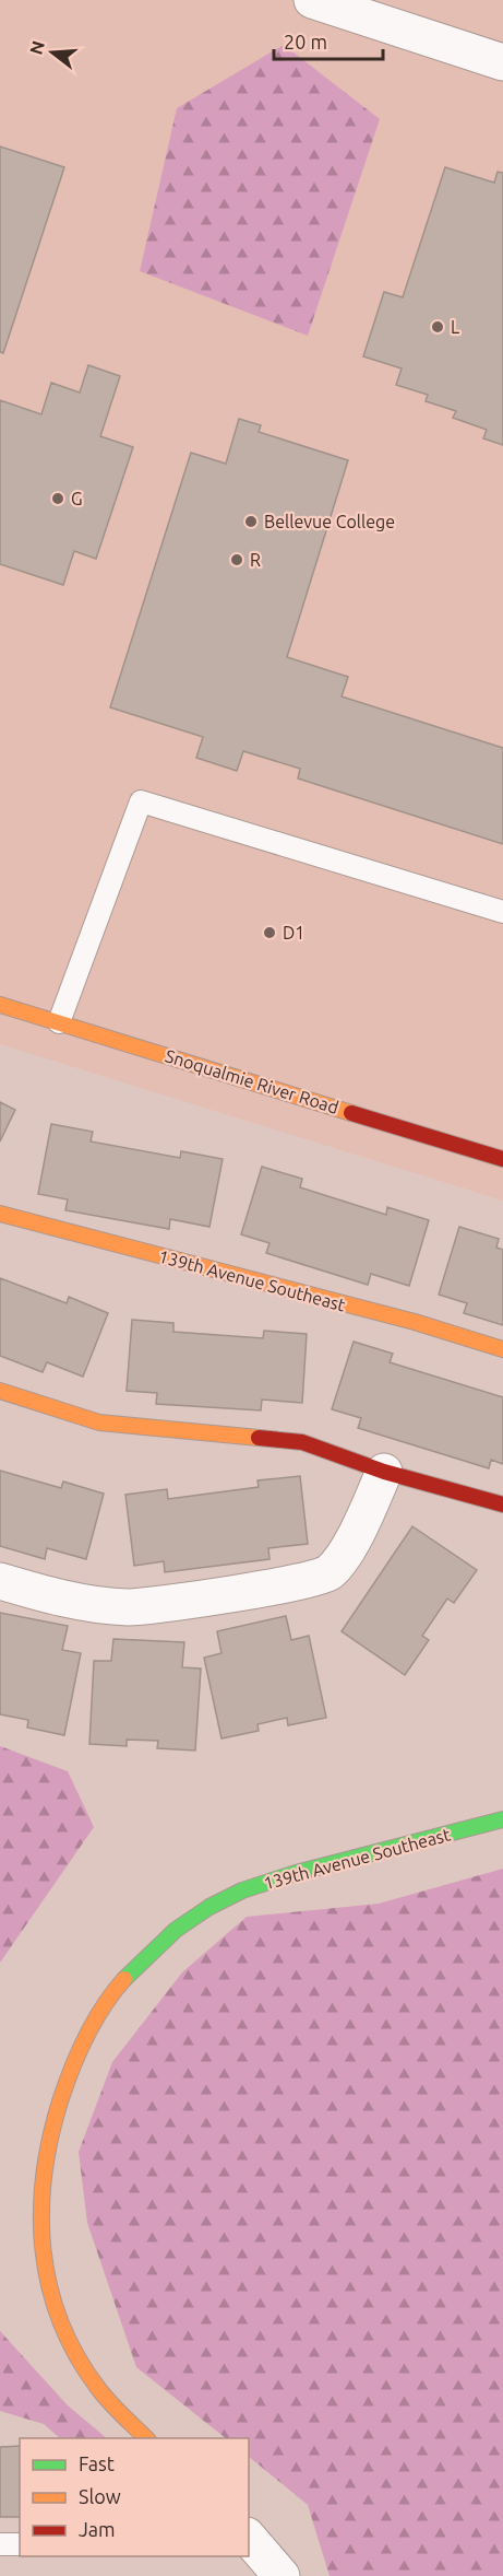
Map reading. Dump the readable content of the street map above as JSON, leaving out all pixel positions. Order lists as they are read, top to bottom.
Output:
{
  "streets": {
    "street": ["Snoqualmie River Road", "139th Avenue Southeast"]
  },
  "places": [
    "L",
    "G",
    "Bellevue College",
    "R",
    "D1"
  ],
  "legend": ["Fast", "Slow", "Jam"],
  "scale_bar": "20 m",
  "north": "left"
}
